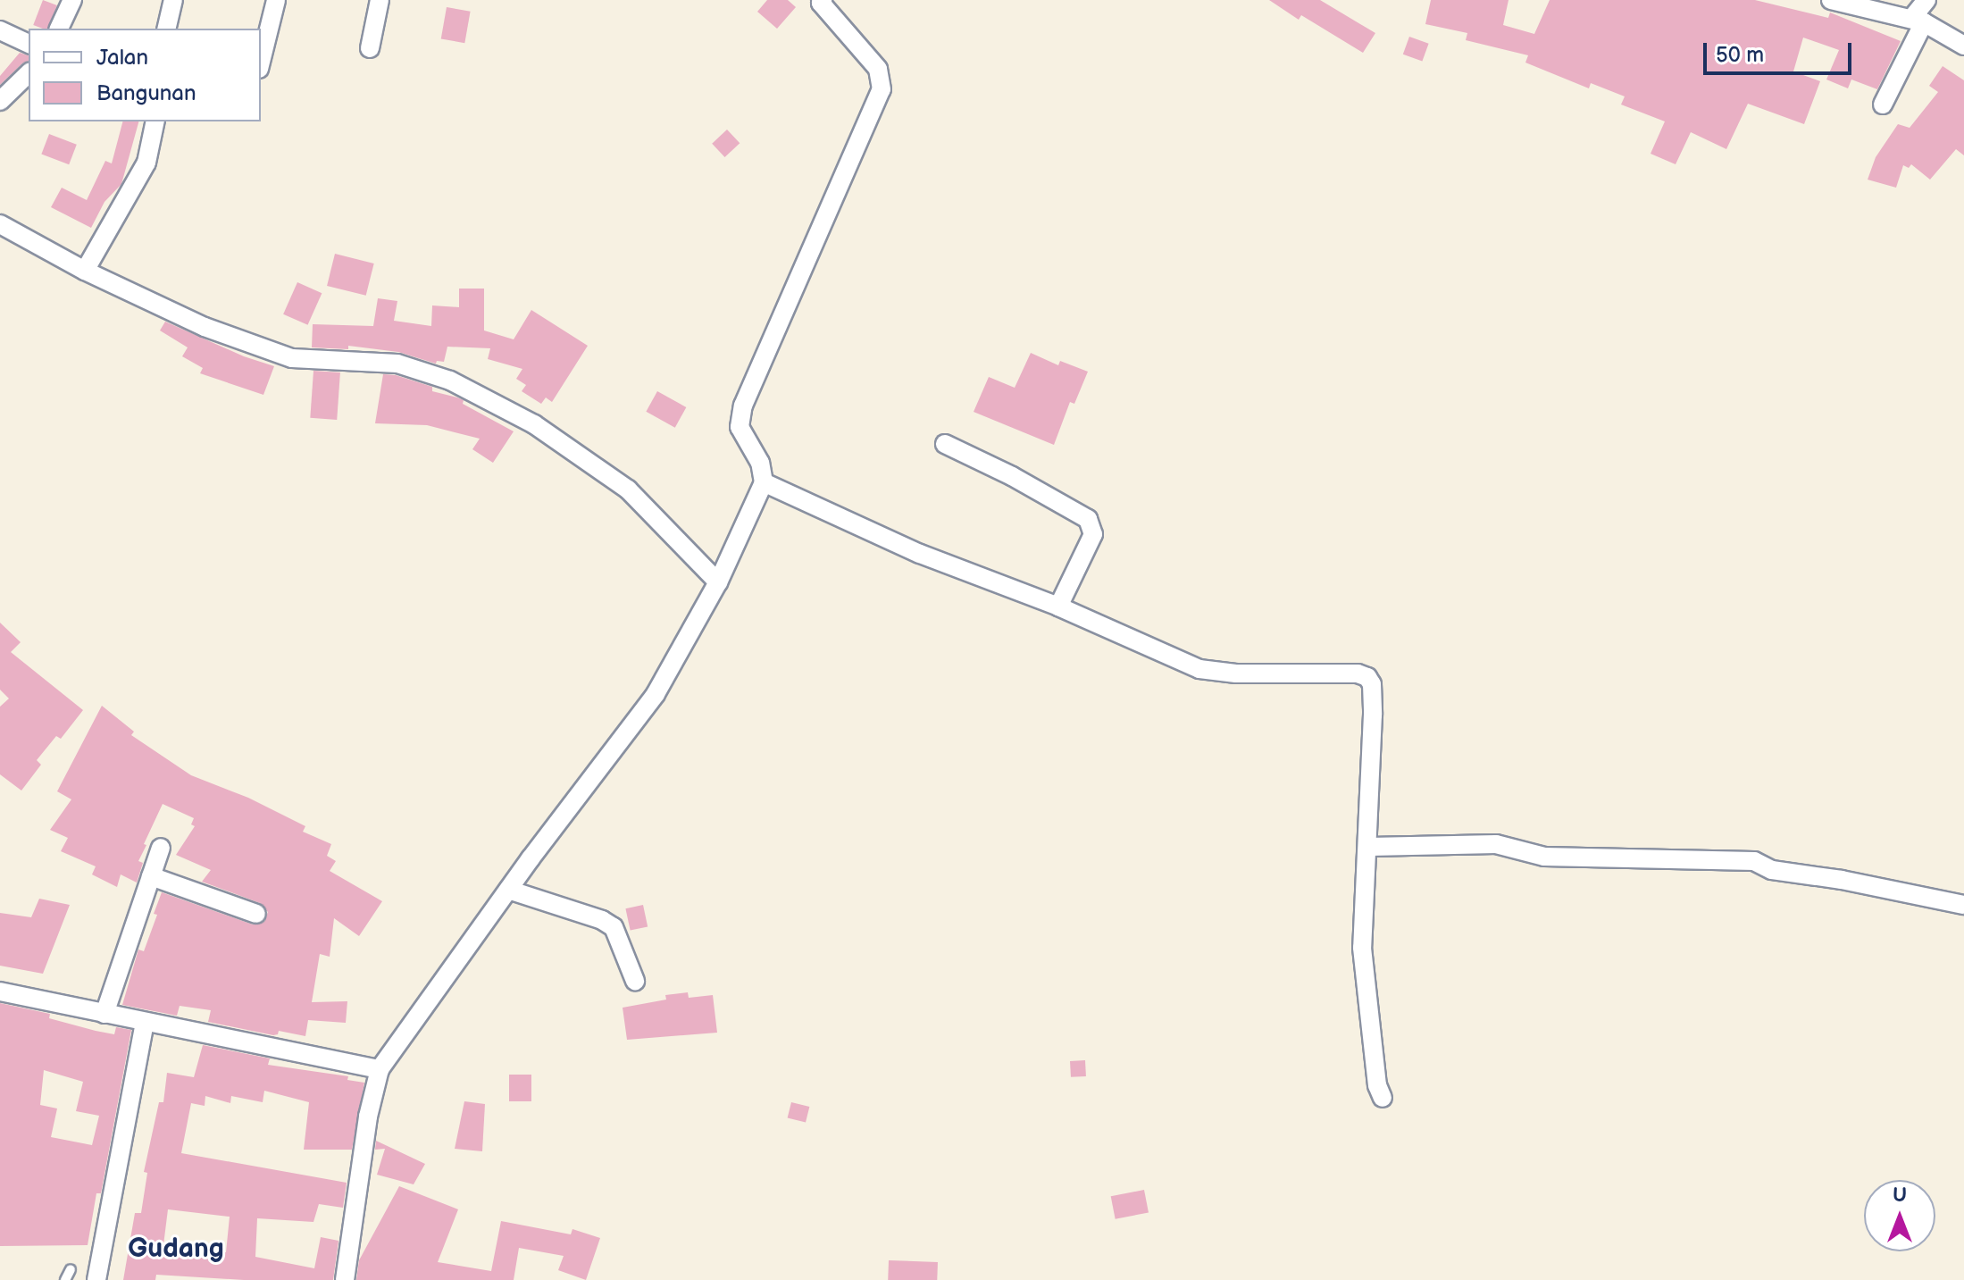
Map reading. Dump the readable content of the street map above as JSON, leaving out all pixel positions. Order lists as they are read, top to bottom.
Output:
{
  "districts": ["Gudang"],
  "legend": ["Jalan", "Bangunan"],
  "scale_bar": "50 m",
  "north": "top"
}
